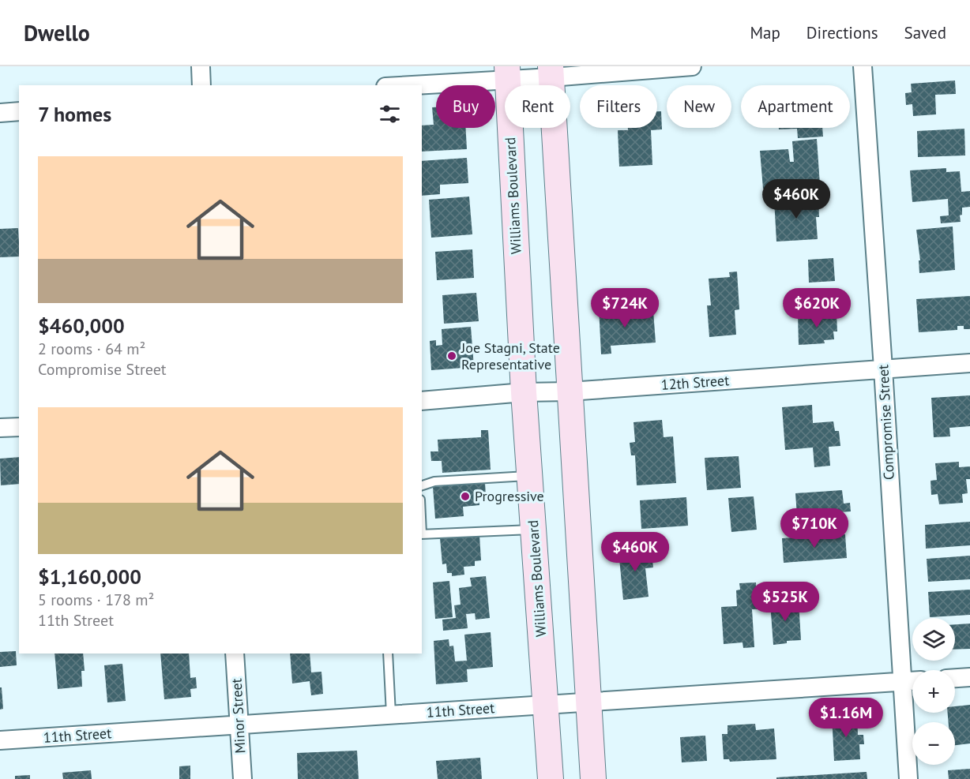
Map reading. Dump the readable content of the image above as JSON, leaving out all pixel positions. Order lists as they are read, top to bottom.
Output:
{
  "streets": {
    "main road": ["Williams Boulevard"],
    "street": [
      "12th Street",
      "Compromise Street",
      "11th Street",
      "Minor Street"
    ]
  },
  "crossings": [
    ["Williams Boulevard", "12th Street"],
    ["Williams Boulevard", "11th Street"],
    ["12th Street", "Compromise Street"],
    ["Compromise Street", "11th Street"],
    ["11th Street", "Minor Street"]
  ],
  "places": ["Joe Stagni, State Representative", "Progressive"],
  "page": {
    "header": "Dwello",
    "nav": ["Map", "Directions", "Saved"],
    "chip": [
      "Buy",
      "Rent",
      "Filters",
      "New",
      "Apartment"
    ],
    "heading": "7 homes",
    "list": [
      {
        "name": "$460,000",
        "note": "2 rooms · 64 m² · Compromise Street"
      },
      {
        "name": "$1,160,000",
        "note": "5 rooms · 178 m² · 11th Street"
      }
    ],
    "price": [
      "$460K",
      "$724K",
      "$620K",
      "$710K",
      "$460K",
      "$525K",
      "$1.16M"
    ],
    "map_buttons": ["+", "−"]
  }
}
